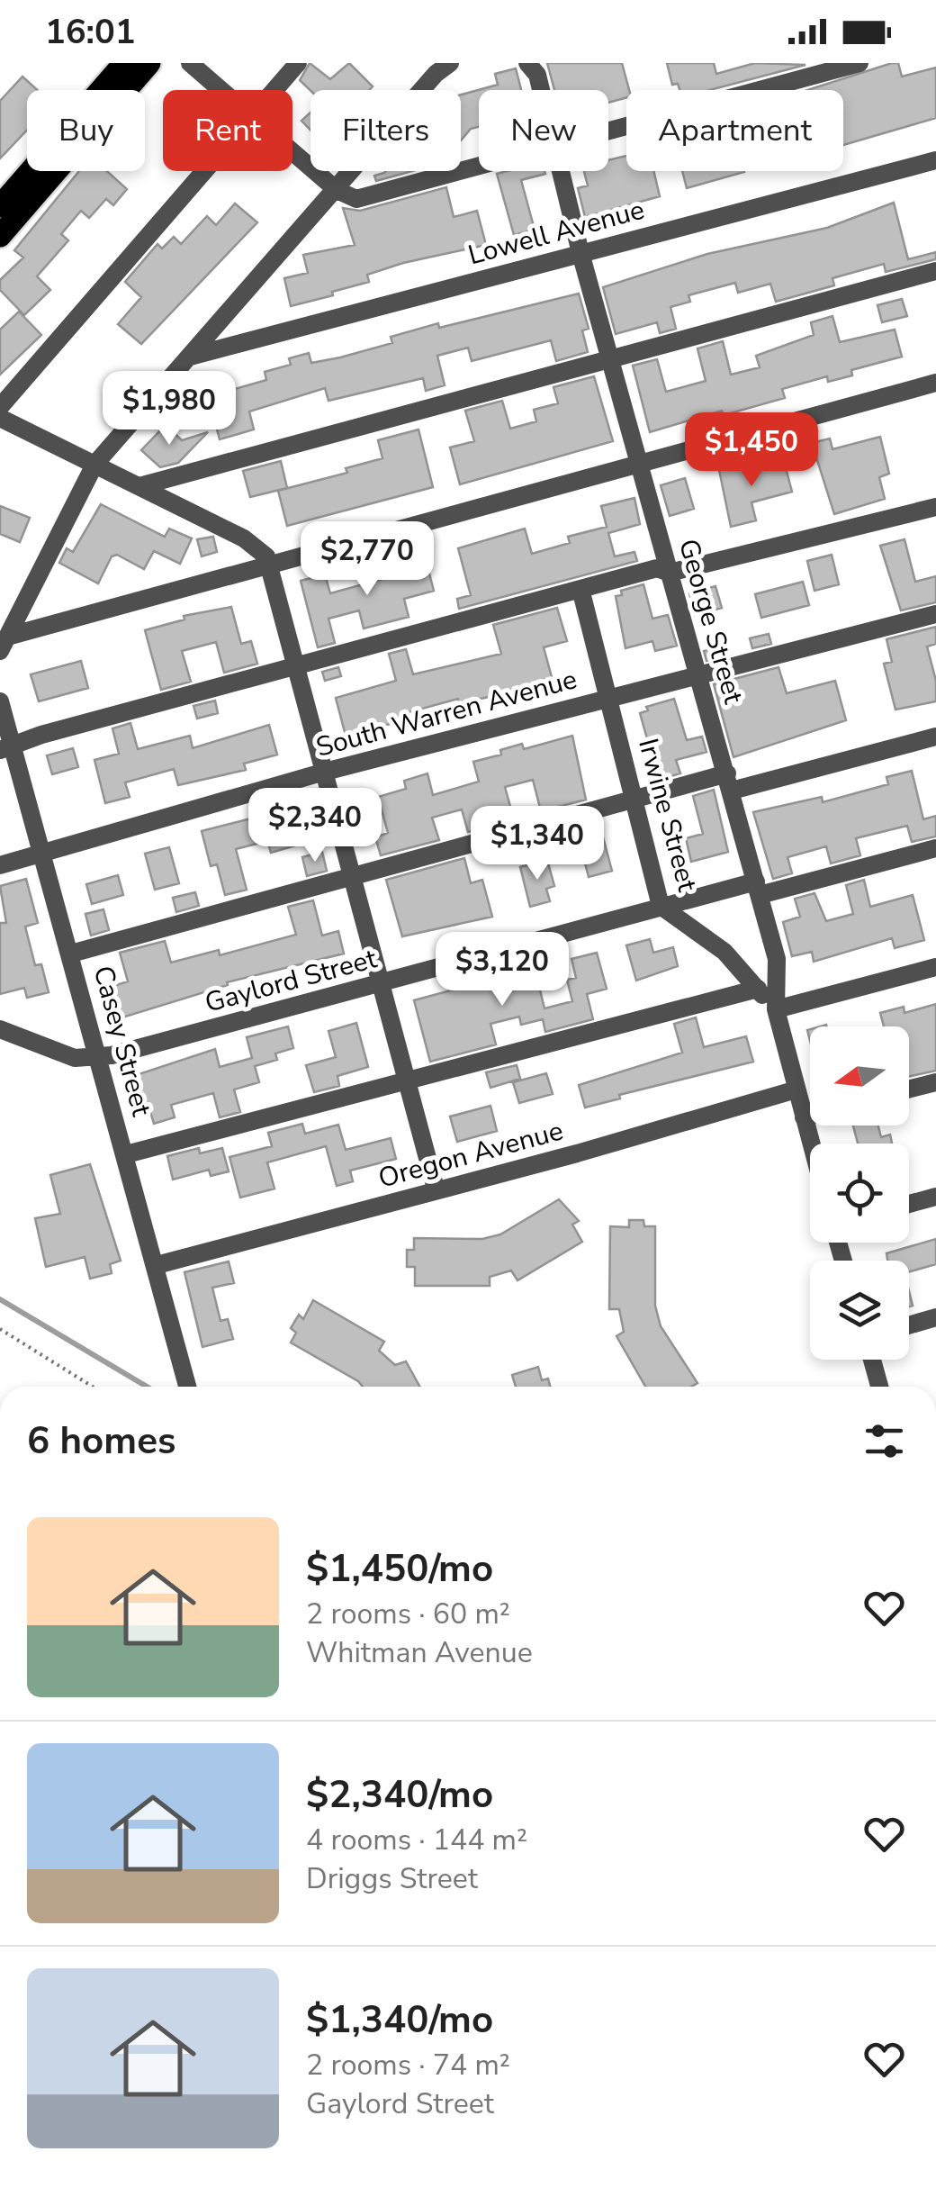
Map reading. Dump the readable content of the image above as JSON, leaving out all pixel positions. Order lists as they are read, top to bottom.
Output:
{
  "streets": {
    "street": [
      "Lowell Avenue",
      "George Street",
      "South Warren Avenue",
      "Irwine Street",
      "Gaylord Street",
      "Casey Street",
      "Oregon Avenue"
    ]
  },
  "crossings": [
    ["Lowell Avenue", "George Street"],
    ["George Street", "South Warren Avenue"],
    ["George Street", "Irwine Street"],
    ["George Street", "Gaylord Street"],
    ["George Street", "Oregon Avenue"],
    ["South Warren Avenue", "Irwine Street"],
    ["South Warren Avenue", "Casey Street"],
    ["Irwine Street", "Gaylord Street"],
    ["Gaylord Street", "Casey Street"],
    ["Casey Street", "Oregon Avenue"]
  ],
  "north": "left",
  "page": {
    "status": "16:01",
    "chip": [
      "Buy",
      "Rent",
      "Filters",
      "New",
      "Apartment"
    ],
    "price": [
      "$1,980",
      "$1,450",
      "$2,770",
      "$2,340",
      "$1,340",
      "$3,120"
    ],
    "heading": "6 homes",
    "list": [
      {
        "name": "$1,450/mo",
        "note": "2 rooms · 60 m² · Whitman Avenue"
      },
      {
        "name": "$2,340/mo",
        "note": "4 rooms · 144 m² · Driggs Street"
      },
      {
        "name": "$1,340/mo",
        "note": "2 rooms · 74 m² · Gaylord Street"
      }
    ]
  }
}
